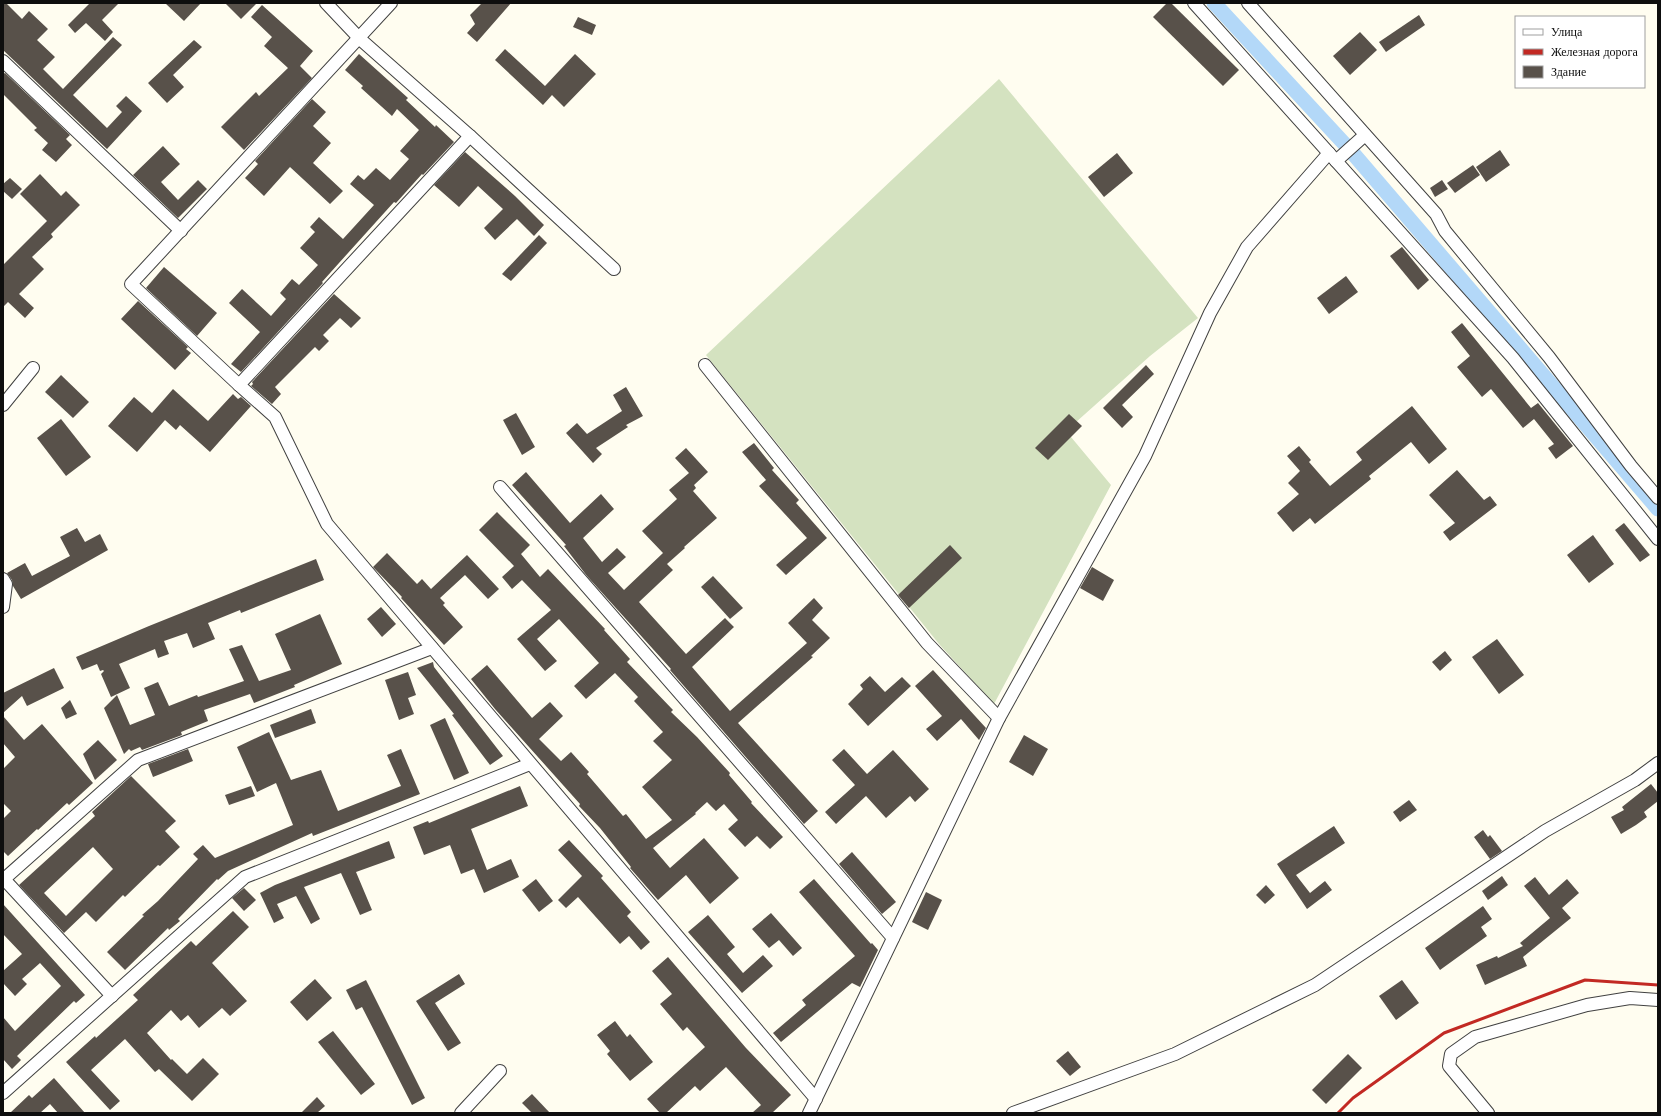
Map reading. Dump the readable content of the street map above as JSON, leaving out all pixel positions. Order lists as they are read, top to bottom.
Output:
{
  "legend": ["Улица", "Железная дорога", "Здание"]
}
